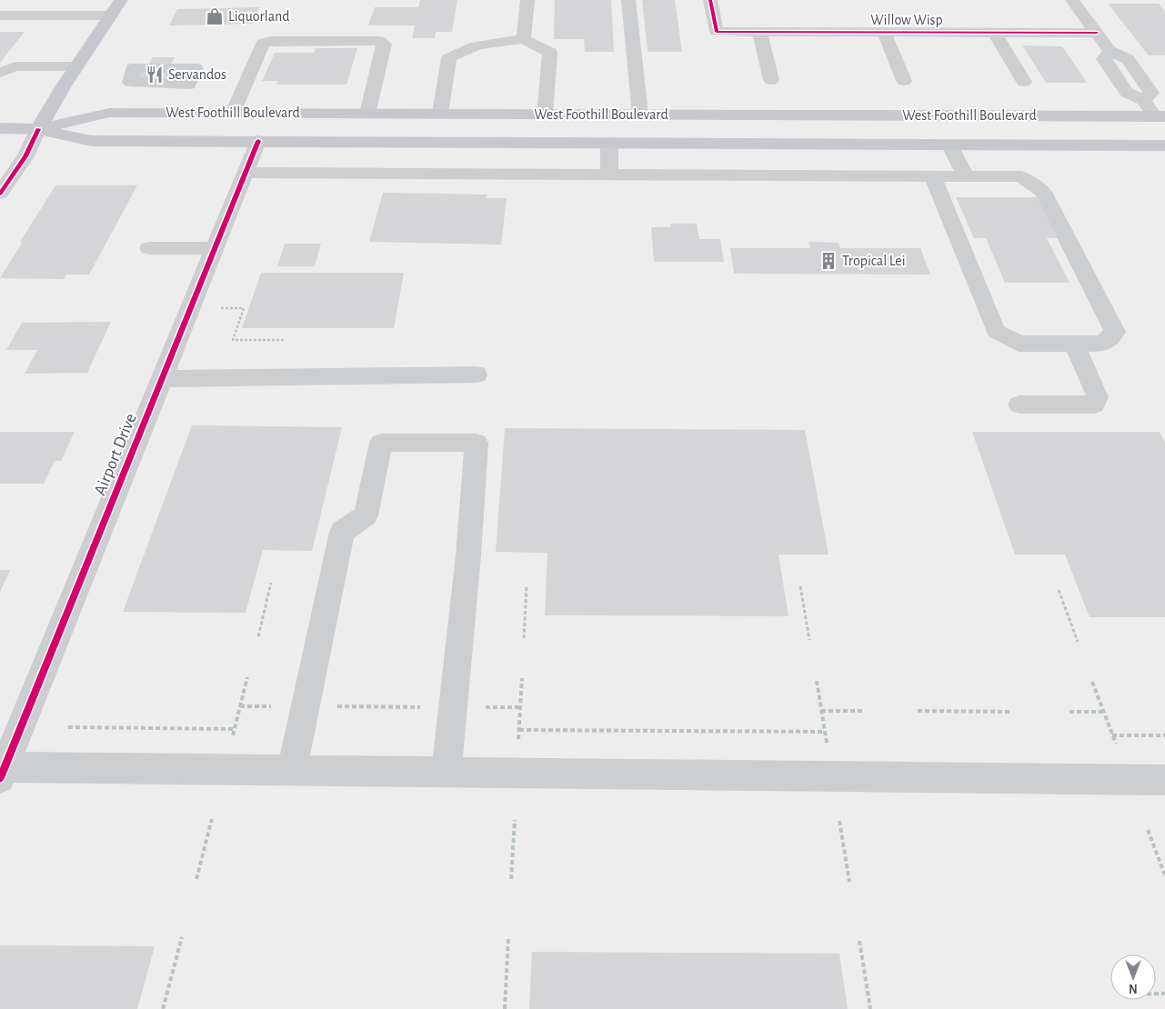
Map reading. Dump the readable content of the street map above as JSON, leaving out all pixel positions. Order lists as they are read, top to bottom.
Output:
{
  "streets": {
    "main road": ["West Foothill Boulevard"],
    "street": ["Willow Wisp", "Airport Drive"]
  },
  "crossings": [
    ["West Foothill Boulevard", "Airport Drive"]
  ],
  "places": {
    "shop": ["Liquorland"],
    "restaurant": ["Servandos"],
    "building": ["Tropical Lei"]
  },
  "north": "bottom"
}
